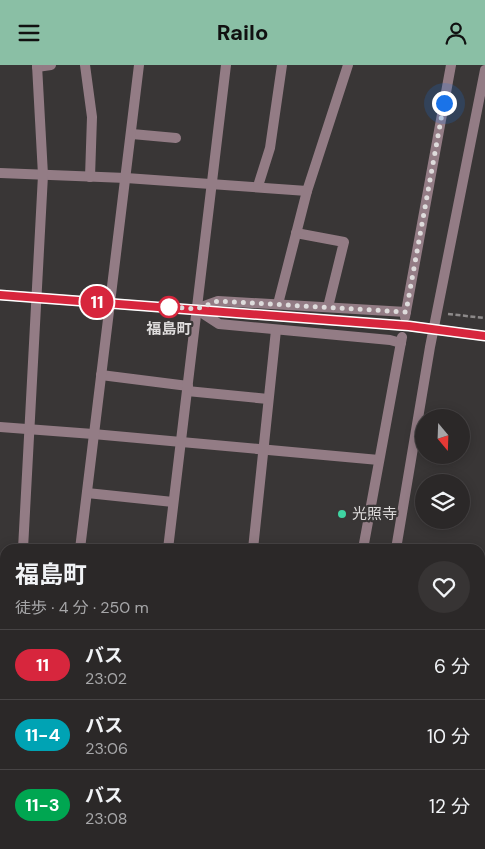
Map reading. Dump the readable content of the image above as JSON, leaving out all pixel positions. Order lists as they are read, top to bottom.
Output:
{
  "places": ["福島町", "光照寺"],
  "lines": ["bus line 11"],
  "north": "bottom",
  "page": {
    "header": "Railo",
    "on_map": "11",
    "heading": ["福島町", "徒歩 · 4 分 · 250 m"],
    "list": [
      {
        "mark": "11",
        "name": "バス",
        "note": "23:02",
        "value": "6 分"
      },
      {
        "mark": "11-4",
        "name": "バス",
        "note": "23:06",
        "value": "10 分"
      },
      {
        "mark": "11-3",
        "name": "バス",
        "note": "23:08",
        "value": "12 分"
      }
    ]
  }
}
